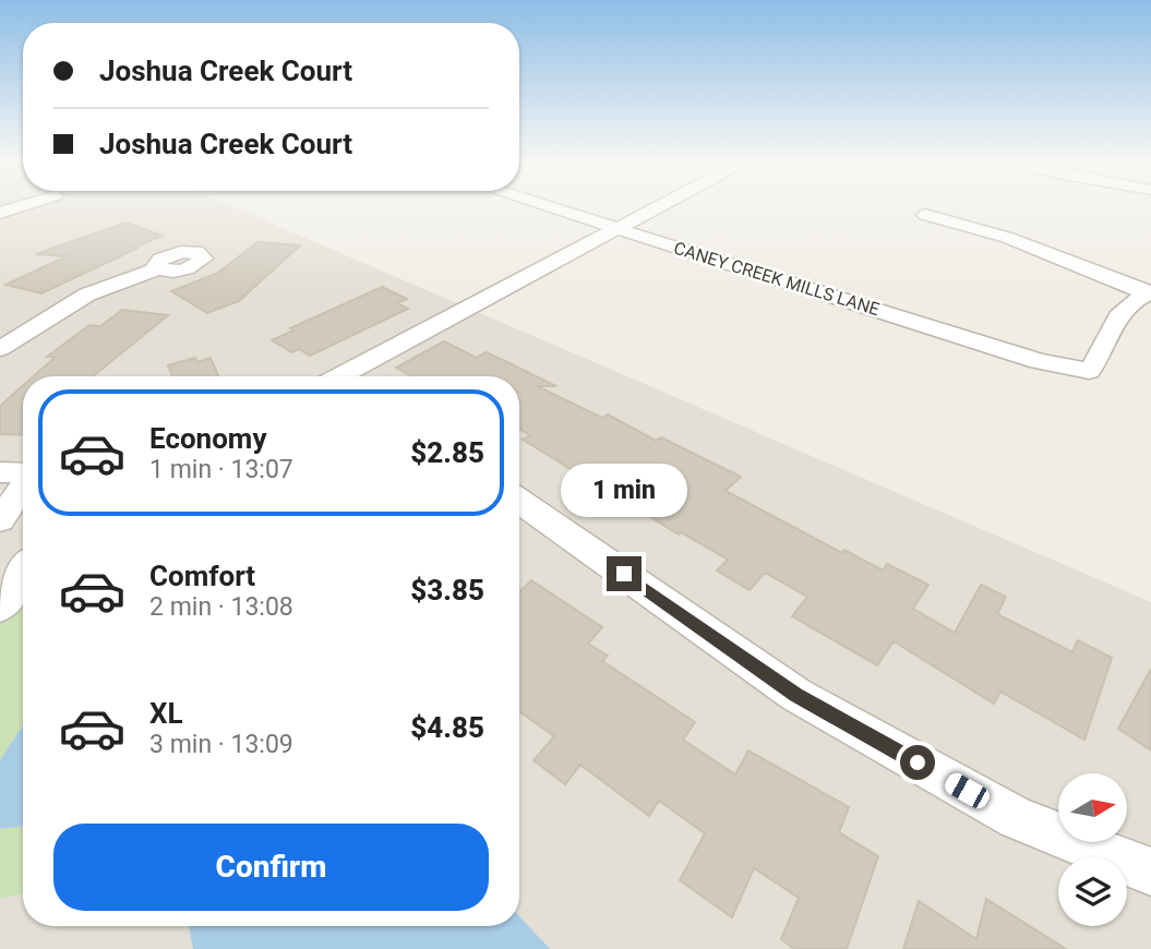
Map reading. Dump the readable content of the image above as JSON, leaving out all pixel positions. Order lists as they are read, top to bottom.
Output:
{
  "streets": {
    "street": ["CANEY CREEK MILLS LANE"]
  },
  "north": "right",
  "page": {
    "banner": ["Joshua Creek Court", "Joshua Creek Court"],
    "list": [
      {
        "name": "Economy",
        "note": "1 min · 13:07",
        "value": "$2.85"
      },
      {
        "name": "Comfort",
        "note": "2 min · 13:08",
        "value": "$3.85"
      },
      {
        "name": "XL",
        "note": "3 min · 13:09",
        "value": "$4.85"
      }
    ],
    "bubble": "1 min",
    "buttons": "Confirm"
  }
}
